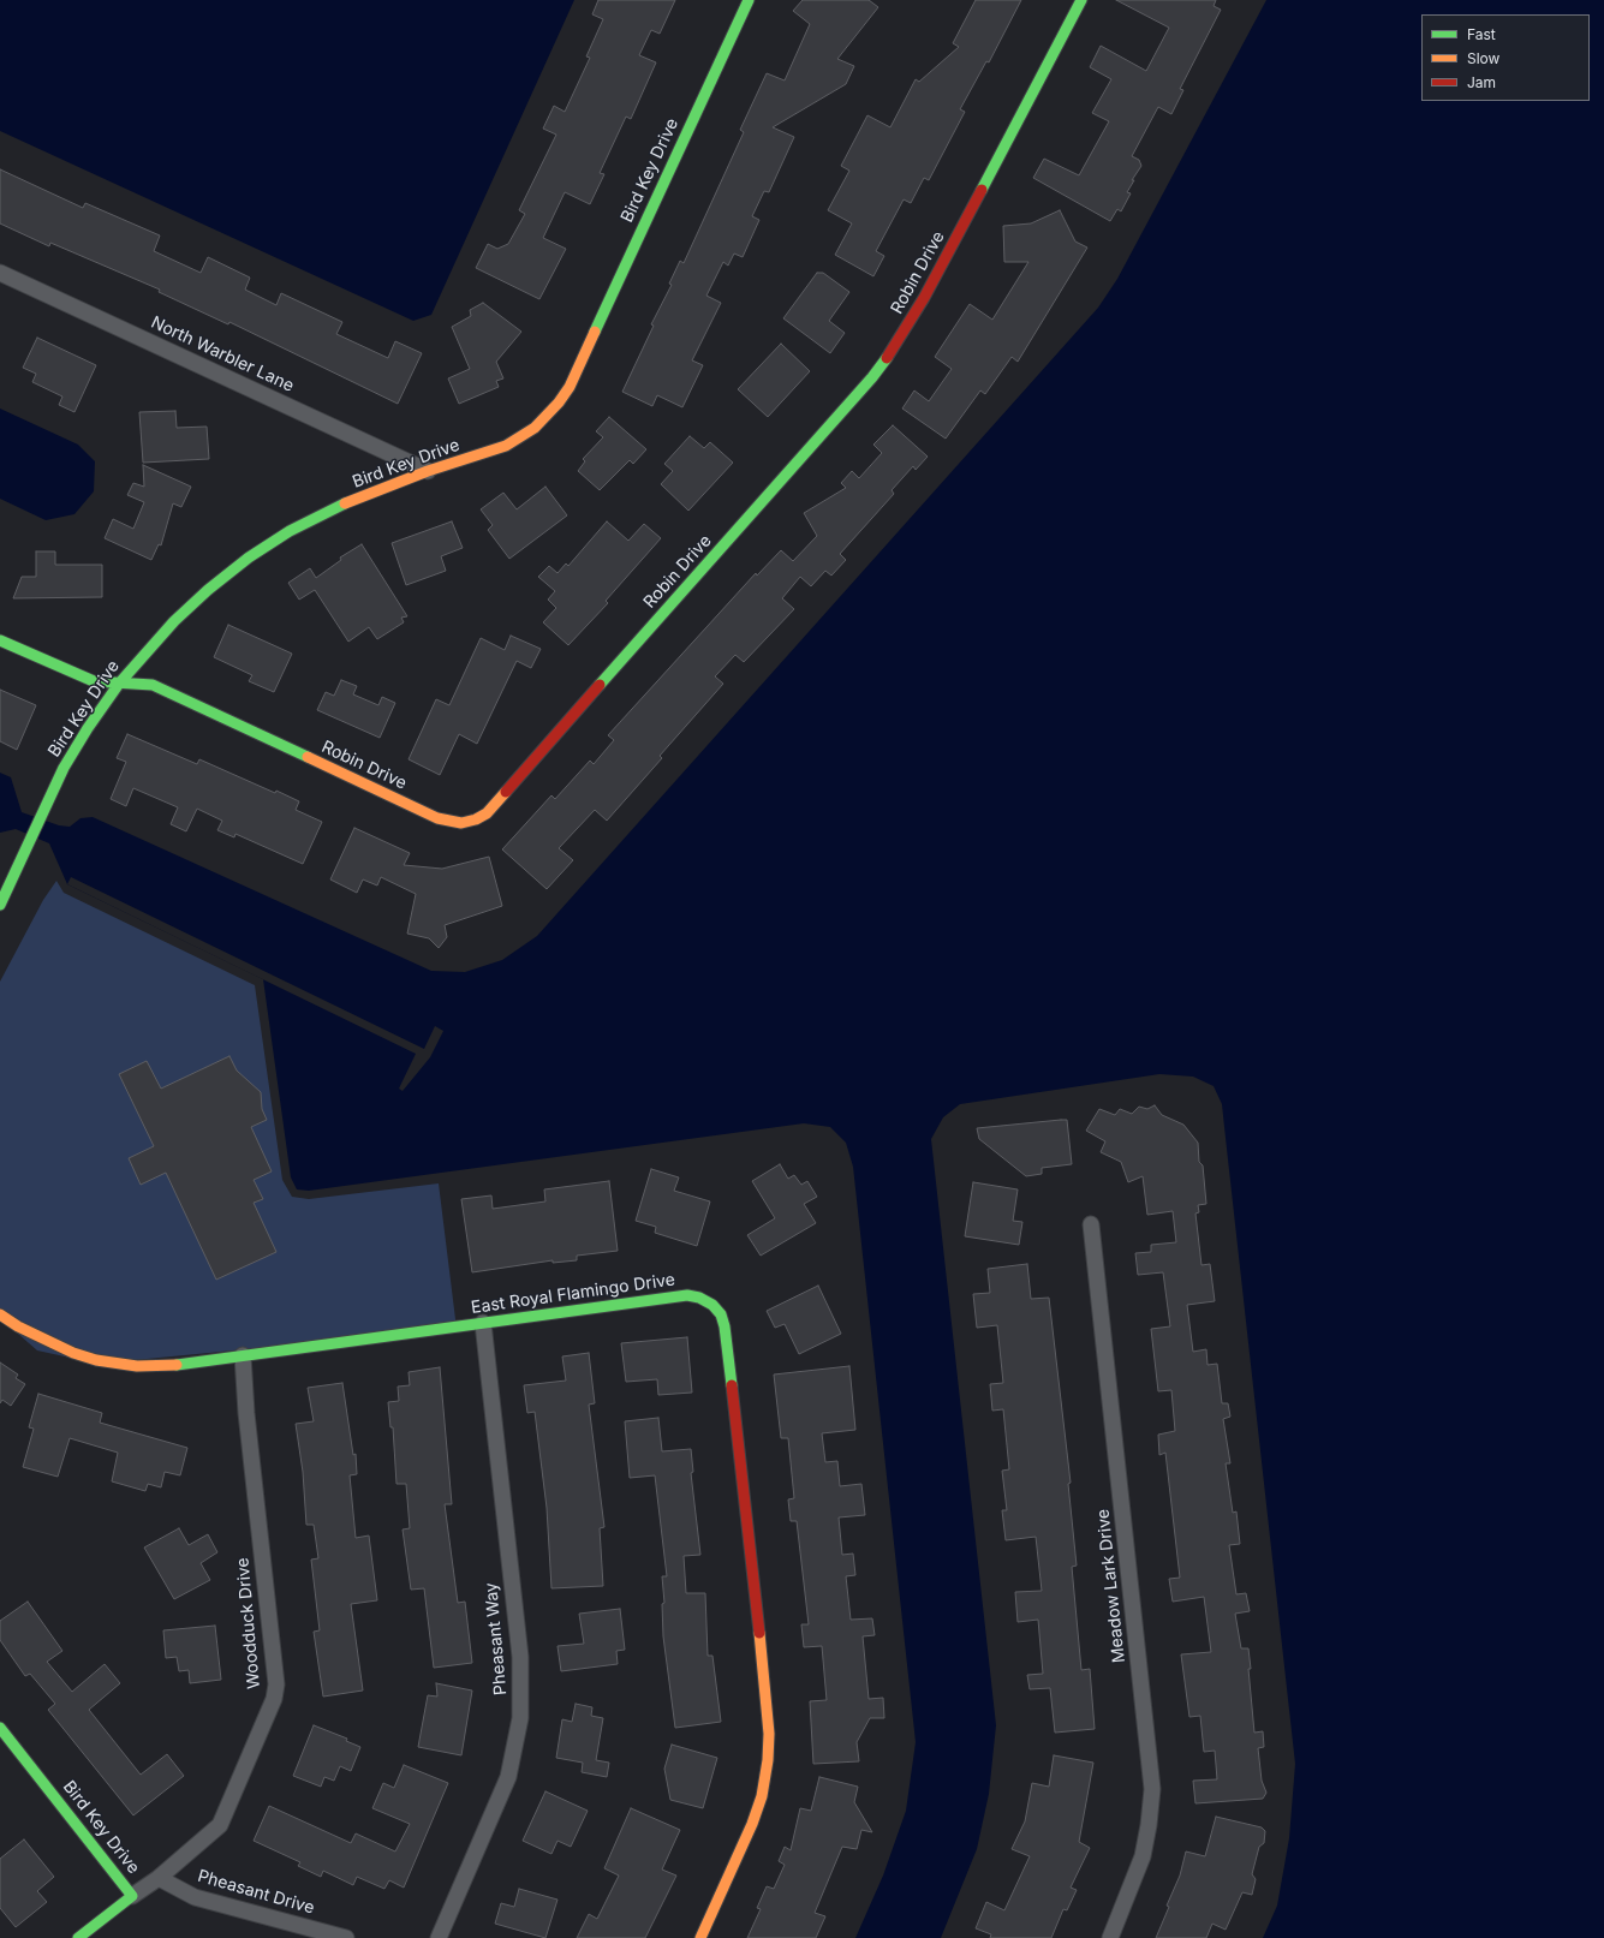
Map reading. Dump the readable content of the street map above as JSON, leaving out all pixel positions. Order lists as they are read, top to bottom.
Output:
{
  "streets": {
    "street": [
      "Bird Key Drive",
      "Robin Drive",
      "North Warbler Lane",
      "East Royal Flamingo Drive",
      "Meadow Lark Drive",
      "Woodduck Drive",
      "Pheasant Way",
      "Pheasant Drive"
    ]
  },
  "crossings": [
    ["Bird Key Drive", "Robin Drive"],
    ["Bird Key Drive", "North Warbler Lane"],
    ["Bird Key Drive", "Woodduck Drive"],
    ["East Royal Flamingo Drive", "Woodduck Drive"],
    ["East Royal Flamingo Drive", "Pheasant Way"],
    ["Woodduck Drive", "Pheasant Drive"]
  ],
  "legend": ["Fast", "Slow", "Jam"]
}
